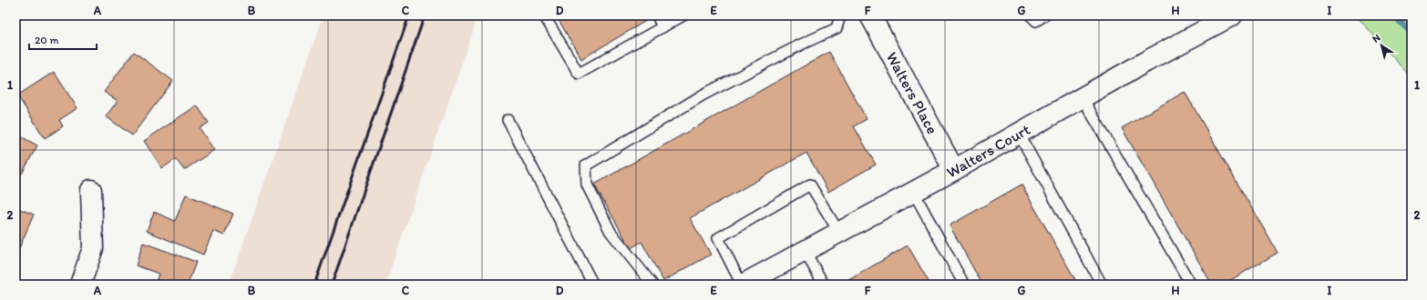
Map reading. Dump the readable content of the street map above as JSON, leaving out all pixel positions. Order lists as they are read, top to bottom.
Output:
{
  "streets": {
    "street": ["Walters Place", "Walters Court"]
  },
  "crossings": [
    ["Walters Place", "Walters Court"]
  ],
  "scale_bar": "20 m",
  "north": "top left",
  "grid": {
    "columns": [
      "A",
      "B",
      "C",
      "D",
      "E",
      "F",
      "G",
      "H",
      "I"
    ],
    "rows": ["1", "2"]
  }
}
